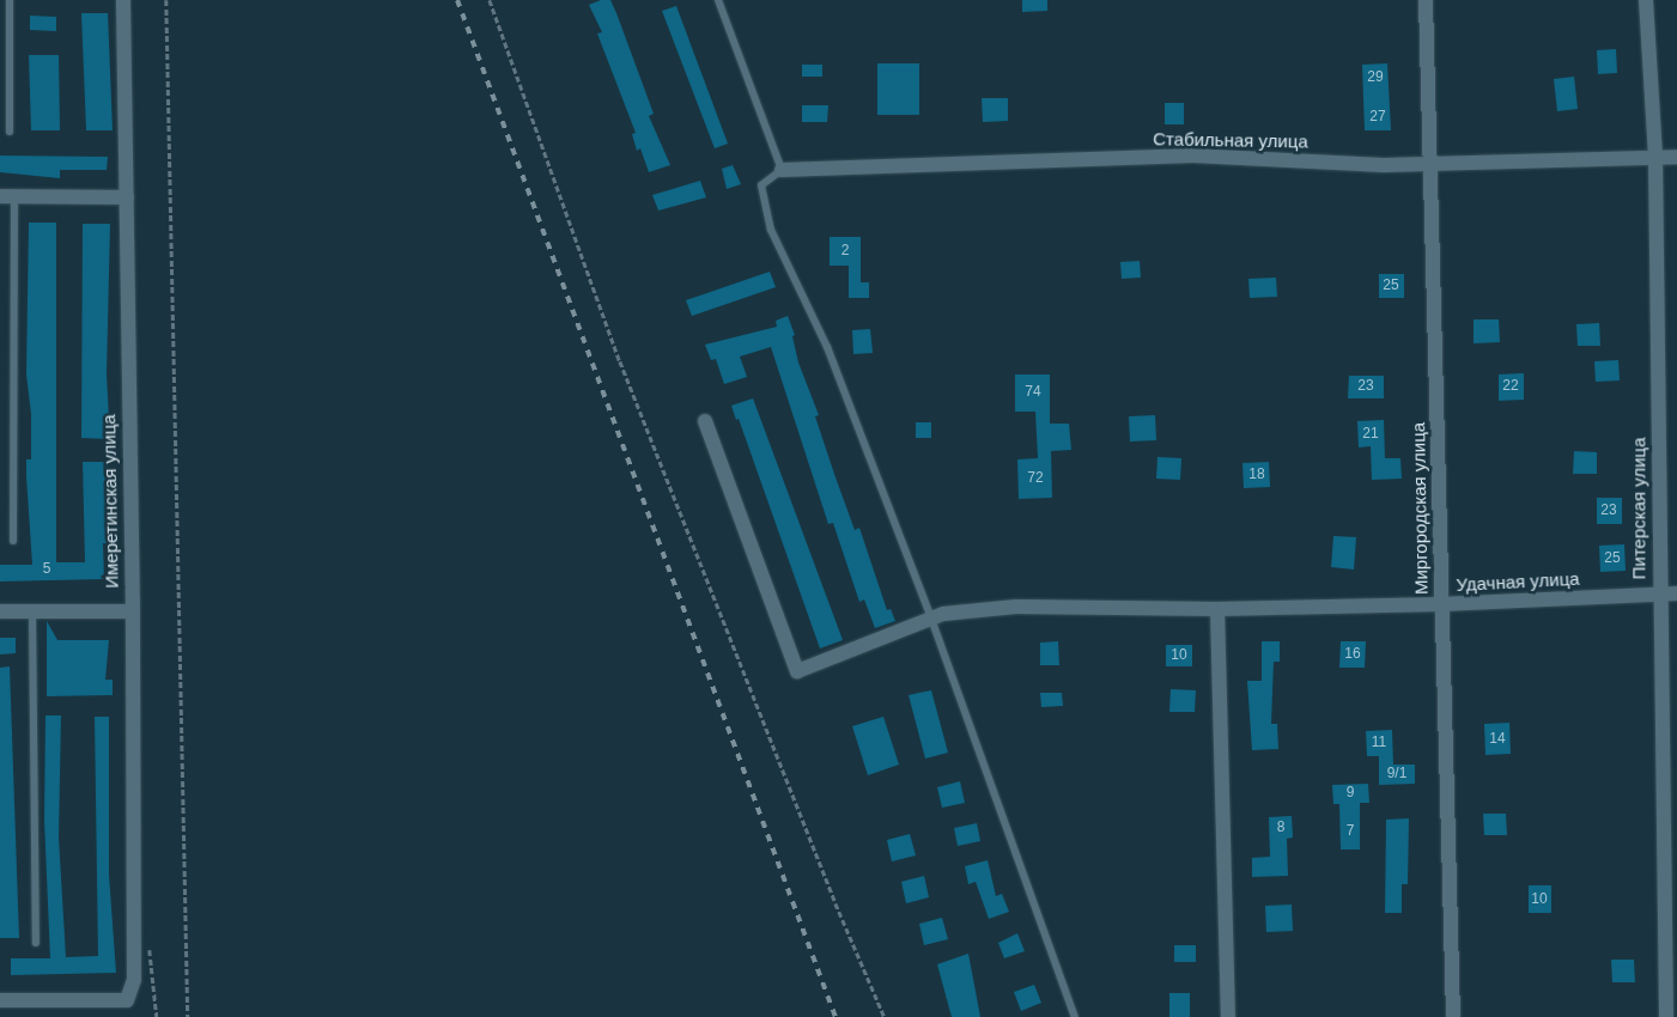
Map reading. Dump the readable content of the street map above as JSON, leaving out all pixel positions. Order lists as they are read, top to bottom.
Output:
{
  "streets": {
    "street": [
      "Стабильная улица",
      "Имеретинская улица",
      "Миргородская улица",
      "Питерская улица",
      "Удачная улица"
    ]
  },
  "crossings": [
    ["Стабильная улица", "Миргородская улица"],
    ["Стабильная улица", "Питерская улица"],
    ["Миргородская улица", "Удачная улица"],
    ["Питерская улица", "Удачная улица"]
  ],
  "house_numbers": [
    "29",
    "27",
    "2",
    "25",
    "23",
    "22",
    "74",
    "21",
    "18",
    "72",
    "23",
    "25",
    "5",
    "16",
    "10",
    "14",
    "11",
    "9/1",
    "9",
    "8",
    "7",
    "10"
  ]
}
